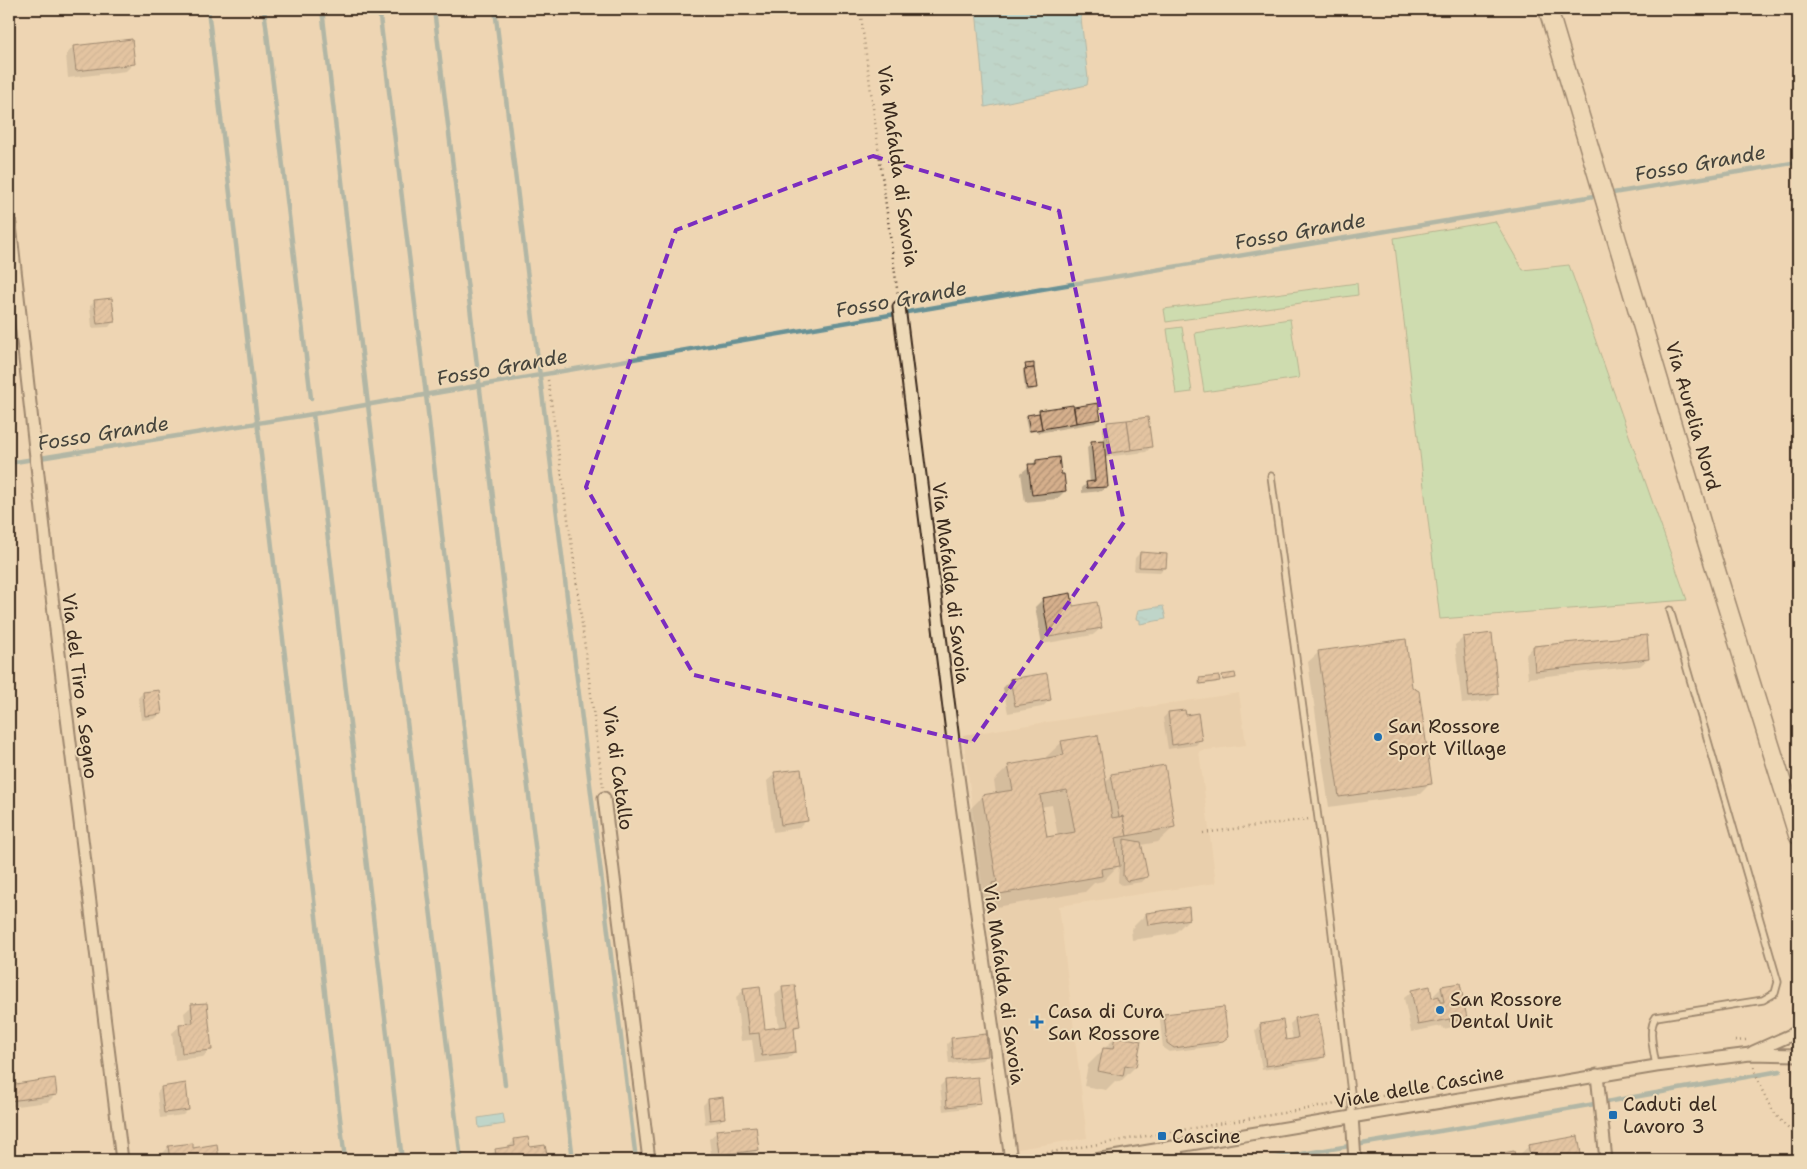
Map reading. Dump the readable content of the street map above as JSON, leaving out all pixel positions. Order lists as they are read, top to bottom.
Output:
{
  "streets": {
    "main road": ["Via Aurelia Nord"],
    "street": [
      "Via Mafalda di Savoia",
      "Via del Tiro a Segno",
      "Via di Catallo",
      "Viale delle Cascine"
    ]
  },
  "water": ["Fosso Grande"],
  "places": {
    "other": ["San Rossore Sport Village", "San Rossore Dental Unit"],
    "health": ["Casa di Cura San Rossore"],
    "transit": ["Caduti del Lavoro 3", "Cascine"]
  }
}
